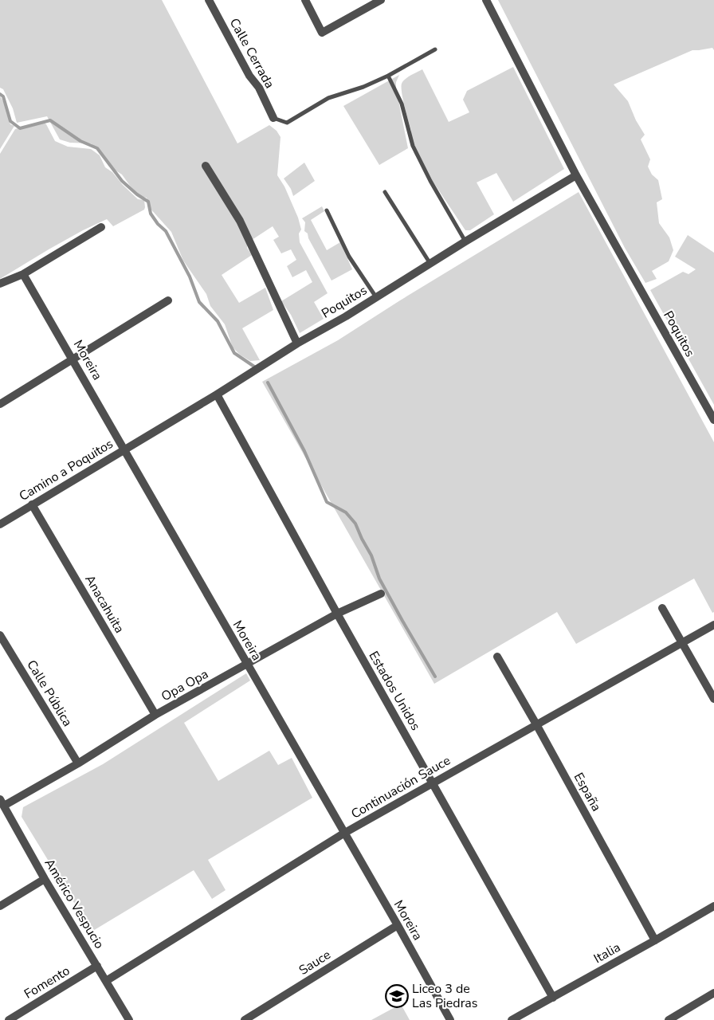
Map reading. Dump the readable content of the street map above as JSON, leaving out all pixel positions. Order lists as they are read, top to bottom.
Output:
{
  "streets": {
    "street": [
      "Calle Cerrada",
      "Poquitos",
      "Moreira",
      "Camino a Poquitos",
      "Anacahuita",
      "Opa Opa",
      "Estados Unidos",
      "Calle Pública",
      "Continuación Sauce",
      "España",
      "Américo Vespucio",
      "Italia",
      "Sauce",
      "Fomento"
    ]
  },
  "crossings": [
    ["Poquitos", "Moreira"],
    ["Poquitos", "Camino a Poquitos"],
    ["Poquitos", "Estados Unidos"],
    ["Moreira", "Camino a Poquitos"],
    ["Moreira", "Opa Opa"],
    ["Moreira", "Continuación Sauce"],
    ["Moreira", "Sauce"],
    ["Camino a Poquitos", "Anacahuita"],
    ["Anacahuita", "Opa Opa"],
    ["Opa Opa", "Estados Unidos"],
    ["Opa Opa", "Calle Pública"],
    ["Opa Opa", "Américo Vespucio"],
    ["Estados Unidos", "Continuación Sauce"],
    ["Estados Unidos", "Italia"],
    ["Continuación Sauce", "España"],
    ["Continuación Sauce", "Américo Vespucio"],
    ["España", "Italia"],
    ["Américo Vespucio", "Fomento"]
  ],
  "places": {
    "school or university": ["Liceo 3 de Las Piedras"]
  }
}
